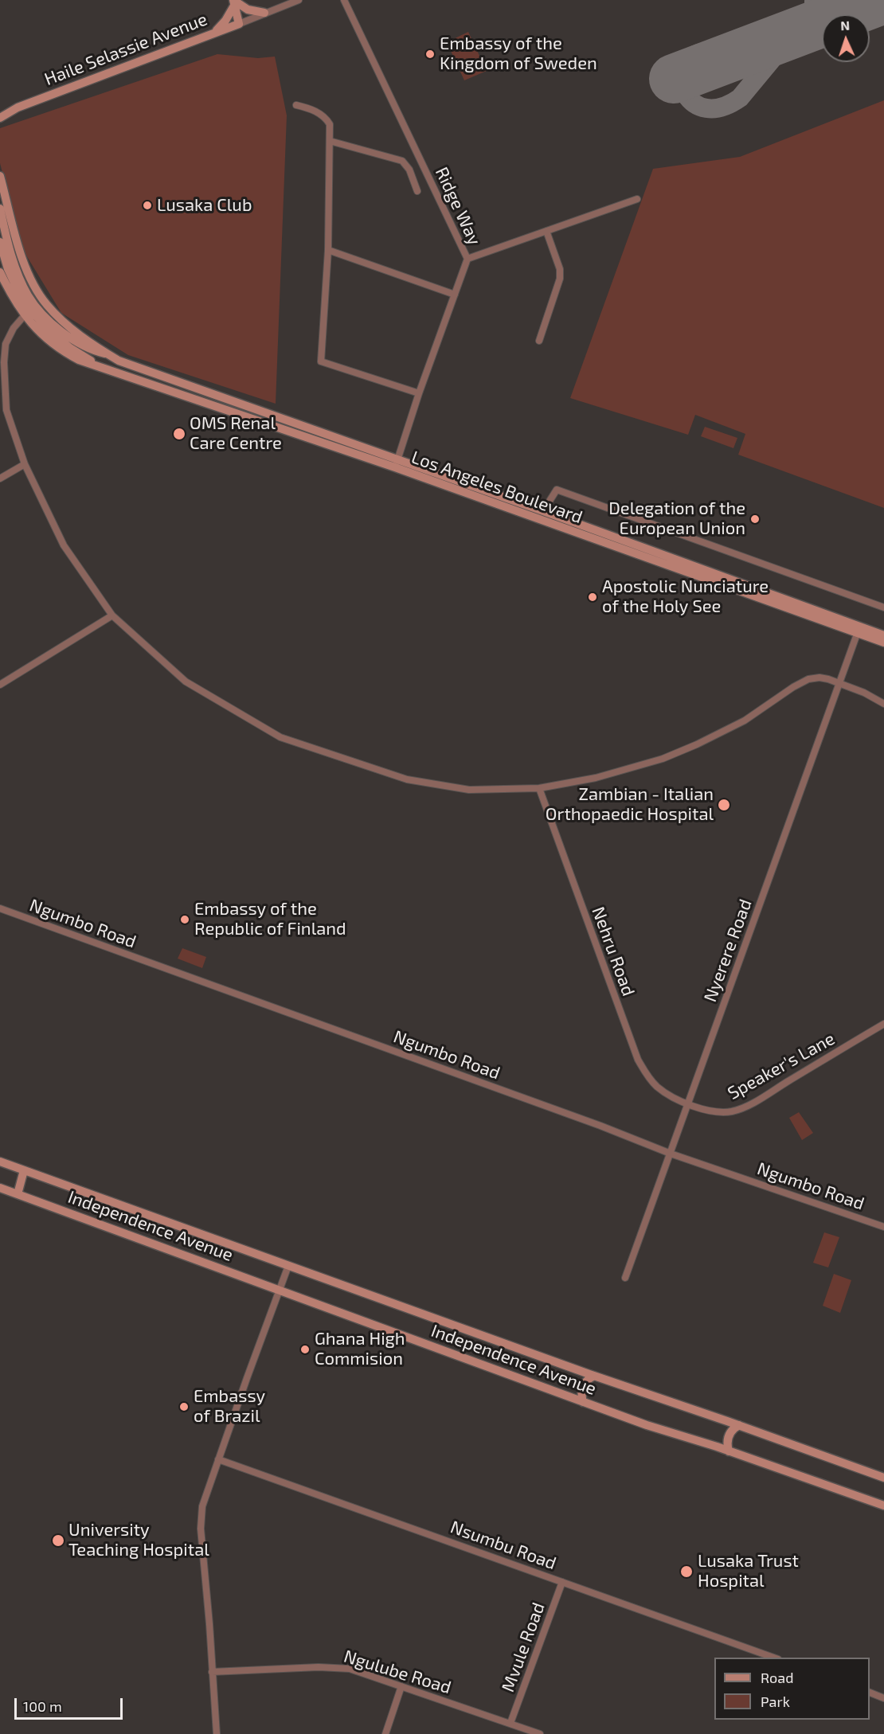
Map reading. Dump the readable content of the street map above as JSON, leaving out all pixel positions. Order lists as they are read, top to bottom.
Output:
{
  "streets": {
    "main road": ["Haile Selassie Avenue", "Los Angeles Boulevard", "Independence Avenue"],
    "street": [
      "Ridge Way",
      "Ngumbo Road",
      "Nyerere Road",
      "Nehru Road",
      "Speaker's Lane",
      "Nsumbu Road",
      "Mvule Road",
      "Ngulube Road"
    ]
  },
  "crossings": [
    ["Ridge Way", "Los Angeles Boulevard"],
    ["Los Angeles Boulevard", "Nyerere Road"],
    ["Ngumbo Road", "Nyerere Road"],
    ["Nyerere Road", "Nehru Road"],
    ["Nyerere Road", "Speaker's Lane"],
    ["Nehru Road", "Speaker's Lane"],
    ["Nsumbu Road", "Mvule Road"],
    ["Mvule Road", "Ngulube Road"]
  ],
  "places": [
    "Embassy of the Kingdom of Sweden",
    "Lusaka Club",
    "OMS Renal Care Centre",
    "Delegation of the European Union",
    "Apostolic Nunciature of the Holy See",
    "Zambian - Italian Orthopaedic Hospital",
    "Embassy of the Republic of Finland",
    "Ghana High Commision",
    "Embassy of Brazil",
    "University Teaching Hospital",
    "Lusaka Trust Hospital"
  ],
  "legend": ["Road", "Park"],
  "scale_bar": "100 m",
  "north": "top"
}
